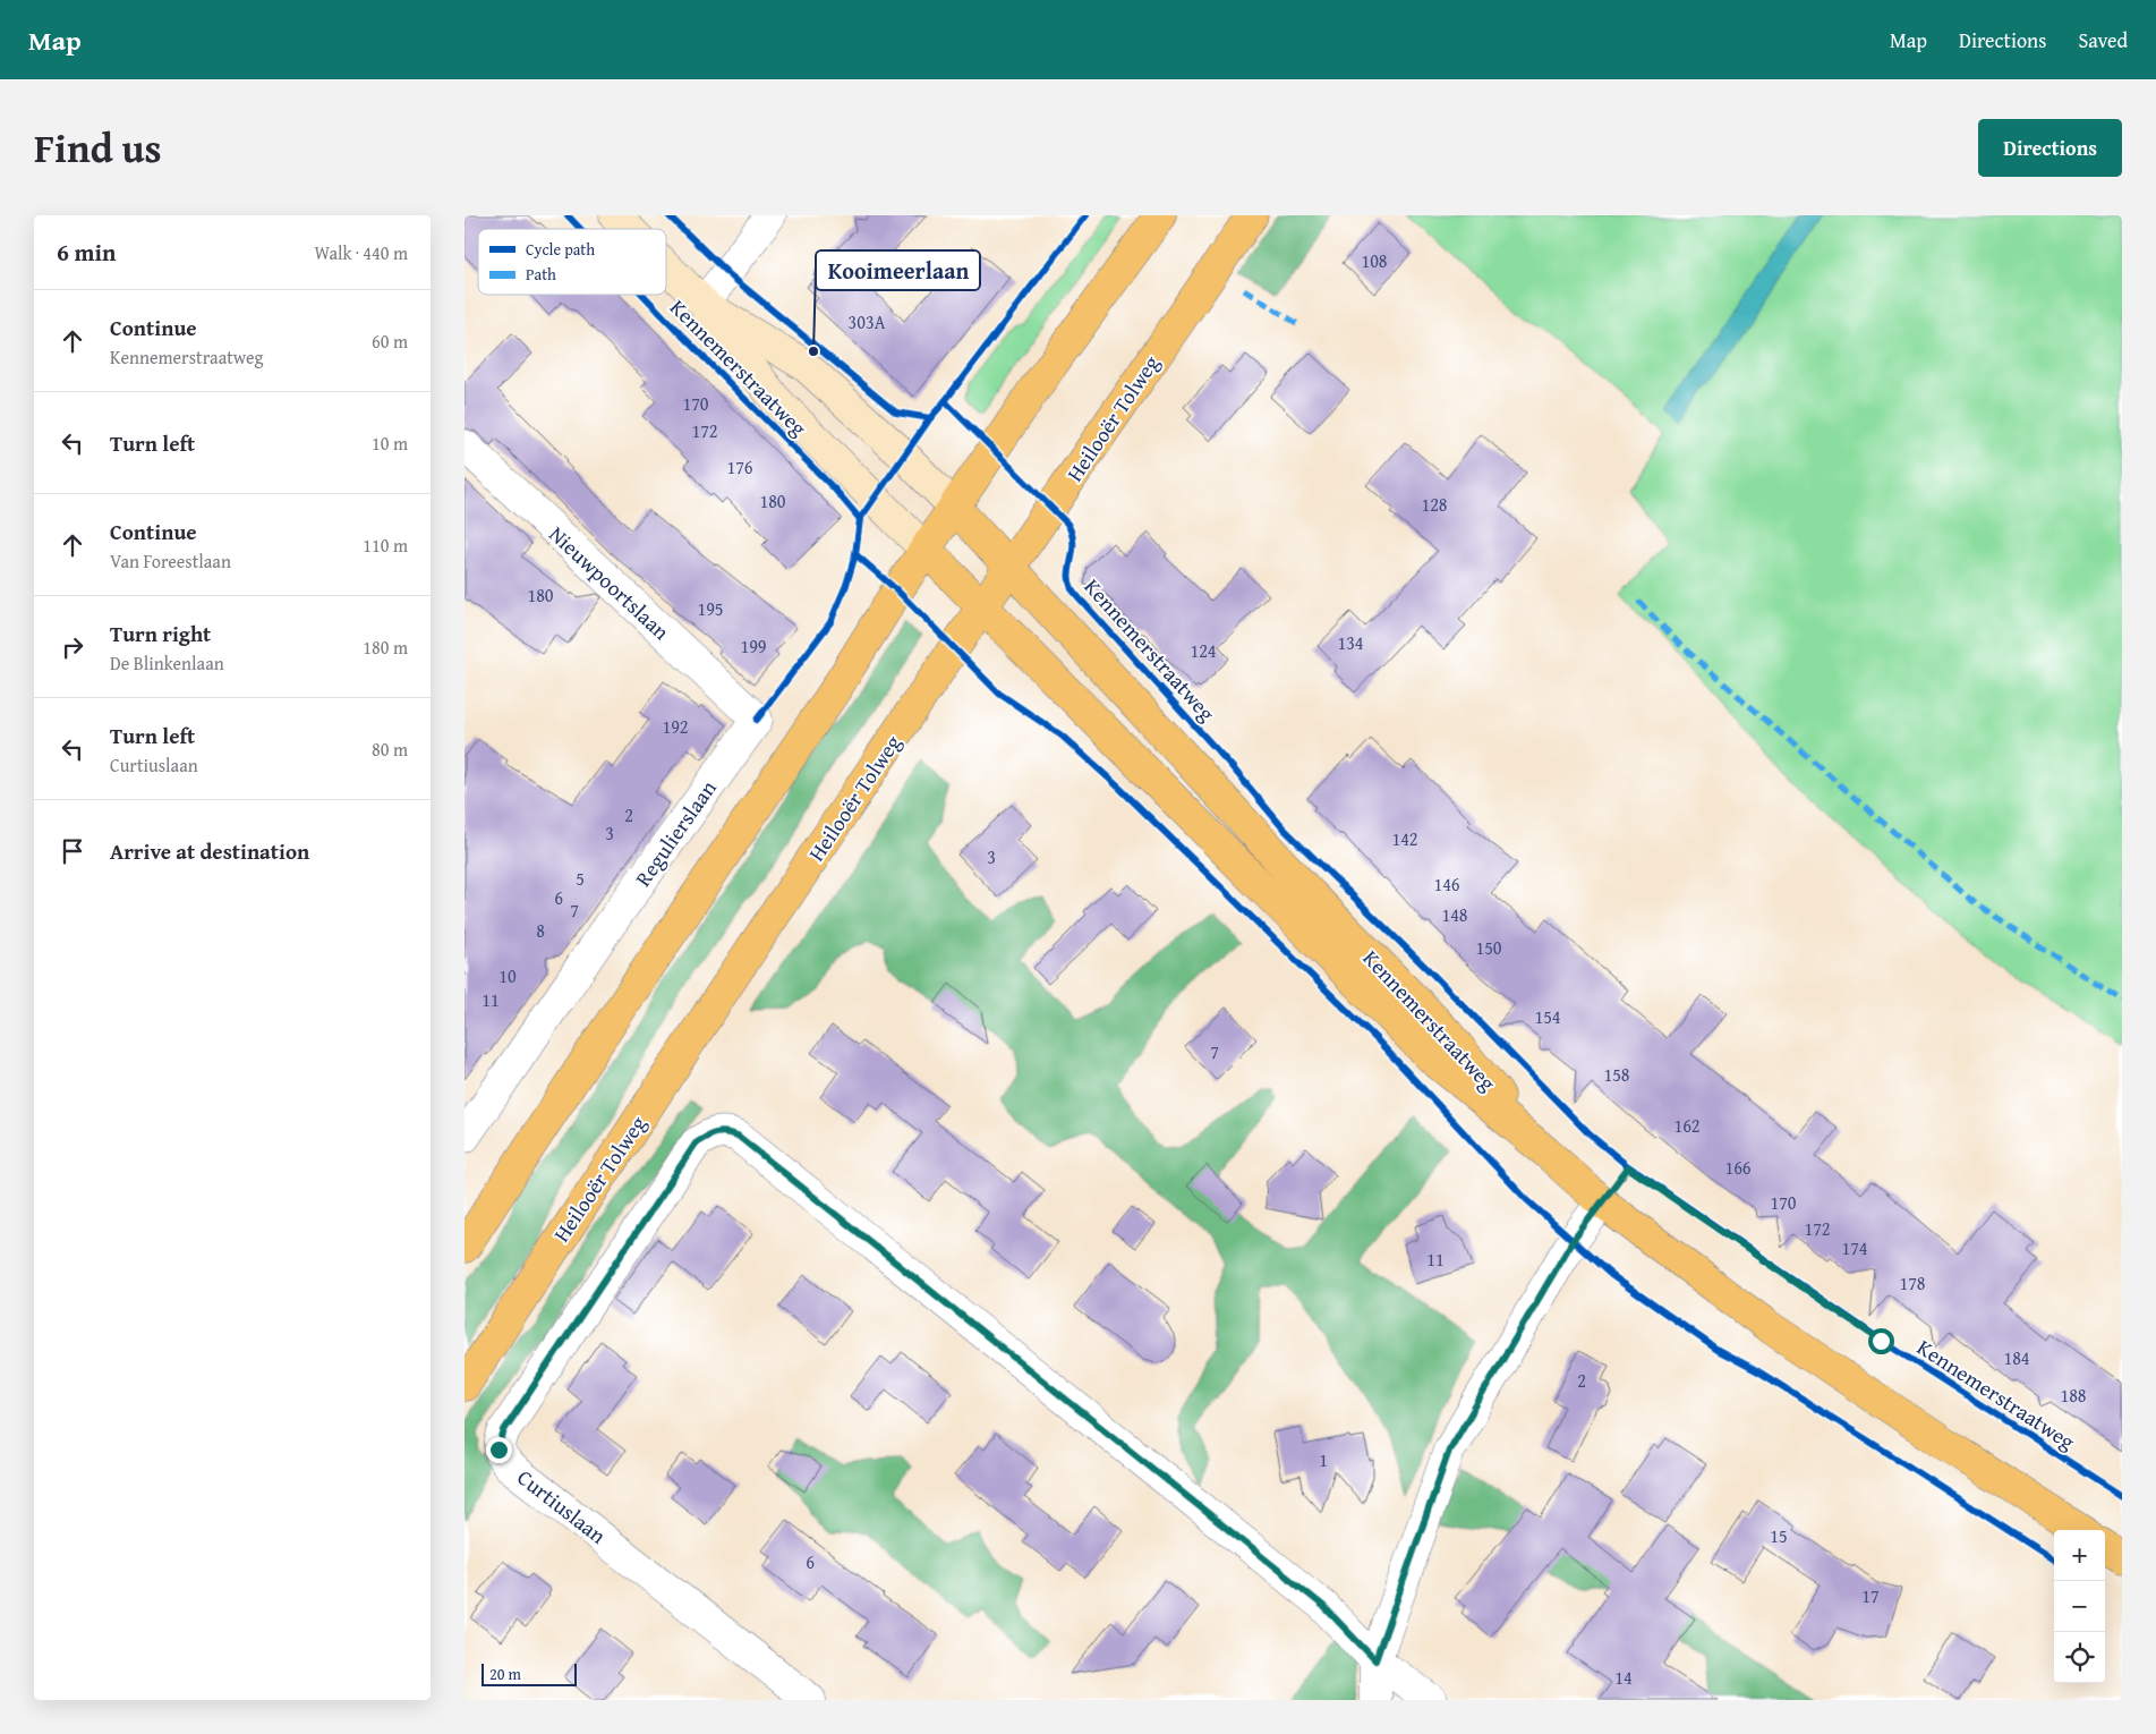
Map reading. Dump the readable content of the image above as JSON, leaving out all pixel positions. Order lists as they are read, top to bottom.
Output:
{
  "streets": {
    "main road": ["Kennemerstraatweg", "Heilooër Tolweg"],
    "street": ["Nieuwpoortslaan", "Regulierslaan", "Curtiuslaan"]
  },
  "crossings": [
    ["Kennemerstraatweg", "Heilooër Tolweg"],
    ["Nieuwpoortslaan", "Regulierslaan"]
  ],
  "places": ["Kooimeerlaan"],
  "house_numbers": [
    "108",
    "303A",
    "170",
    "172",
    "176",
    "180",
    "128",
    "180",
    "195",
    "134",
    "199",
    "124",
    "192",
    "2",
    "3",
    "142",
    "3",
    "5",
    "146",
    "6",
    "7",
    "148",
    "8",
    "150",
    "10",
    "11",
    "154",
    "7",
    "158",
    "162",
    "166",
    "170",
    "172",
    "174",
    "11",
    "178",
    "184",
    "2",
    "188",
    "1",
    "15",
    "6",
    "17",
    "14"
  ],
  "legend": ["Cycle path", "Path"],
  "scale_bar": "20 m",
  "page": {
    "header": "Map",
    "nav": ["Map", "Directions", "Saved"],
    "title": "Find us",
    "buttons": "Directions",
    "heading": ["6 min", "Walk · 440 m"],
    "list": [
      ["Continue", "Kennemerstraatweg", "60 m"],
      ["Turn left", "10 m"],
      ["Continue", "Van Foreestlaan", "110 m"],
      ["Turn right", "De Blinkenlaan", "180 m"],
      ["Turn left", "Curtiuslaan", "80 m"],
      "Arrive at destination"
    ],
    "map_buttons": ["+", "−"],
    "scale": "20 m"
  }
}
